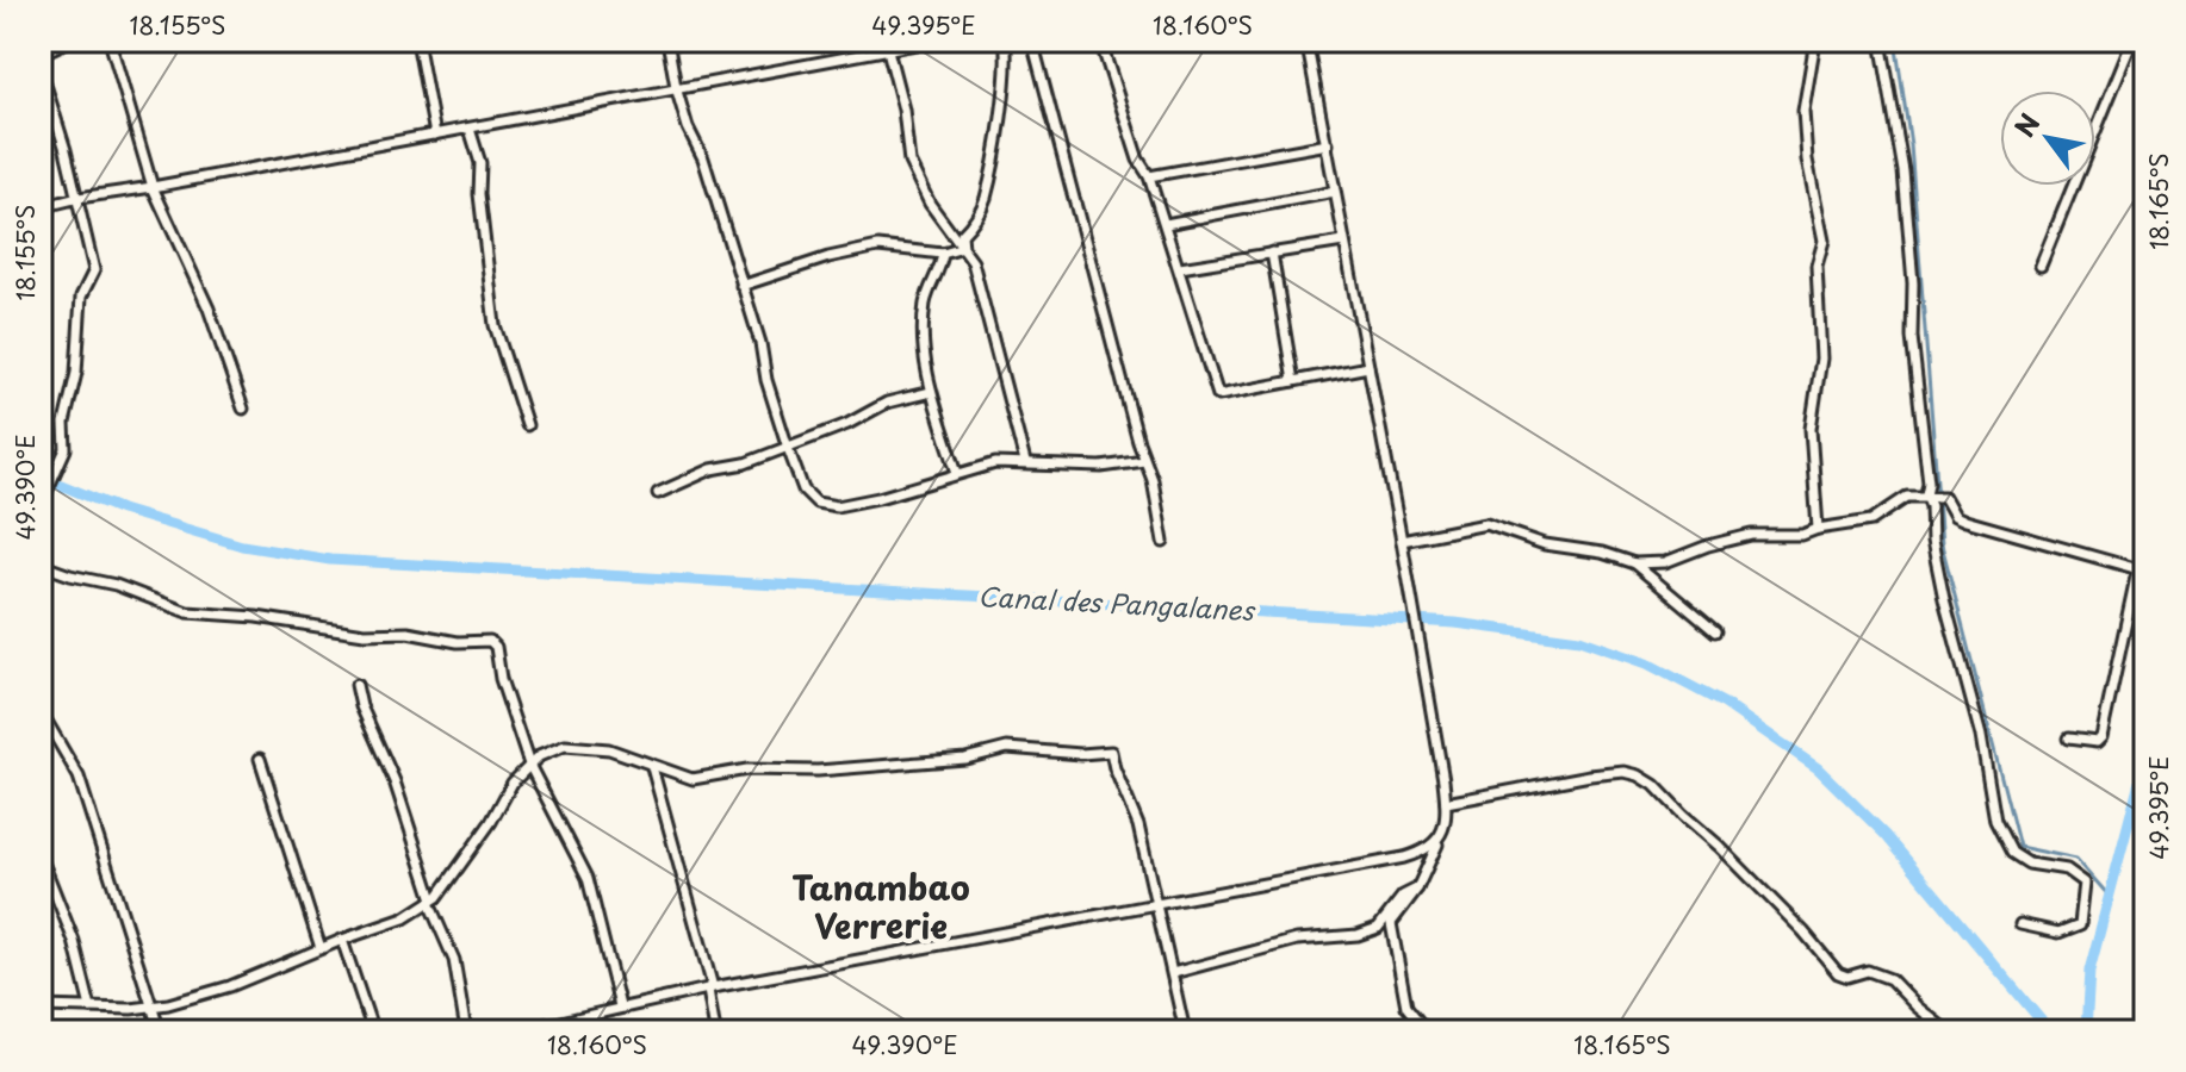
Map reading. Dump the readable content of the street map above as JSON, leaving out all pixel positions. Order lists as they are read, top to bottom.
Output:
{
  "districts": ["Tanambao Verrerie"],
  "water": ["Canal des Pangalanes"],
  "north": "top left",
  "coordinates": [
    "18.155°S",
    "49.395°E",
    "18.160°S",
    "18.165°S",
    "49.390°E"
  ]
}
